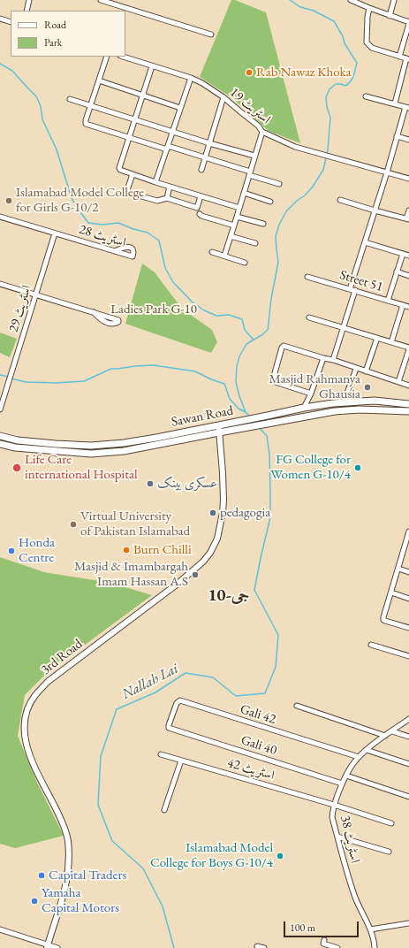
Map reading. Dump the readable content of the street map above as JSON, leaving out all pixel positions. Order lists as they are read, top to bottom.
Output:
{
  "streets": {
    "main road": ["Sawan Road"],
    "street": [
      "اسٹریٹ 19",
      "اسٹریٹ 28",
      "Street 51",
      "اسٹریٹ 29",
      "3rd Road",
      "Gali 42",
      "Gali 40",
      "اسٹریٹ 42",
      "اسٹریٹ 38"
    ]
  },
  "crossings": [
    ["اسٹریٹ 28", "اسٹریٹ 29"],
    ["Sawan Road", "3rd Road"],
    ["Gali 42", "Gali 40"],
    ["Gali 42", "اسٹریٹ 38"],
    ["Gali 40", "اسٹریٹ 38"],
    ["اسٹریٹ 42", "اسٹریٹ 38"]
  ],
  "districts": ["جی-10"],
  "water": ["Nallah Lai"],
  "parks": ["Ladies Park G-10"],
  "places": [
    "Rab Nawaz Khoka",
    "Islamabad Model College for Girls G-10/2",
    "Masjid Rahmanya Ghausia",
    "Life Care international Hospital",
    "FG College for Women G-10/4",
    "عسکری بینک",
    "pedagogia",
    "Virtual University of Pakistan Islamabad",
    "Burn Chilli",
    "Honda Centre",
    "Masjid & Imambargah Imam Hassan A.S",
    "Islamabad Model College for Boys G-10/4",
    "Capital Traders",
    "Yamaha Capital Motors"
  ],
  "legend": ["Road", "Park"],
  "scale_bar": "100 m"
}
